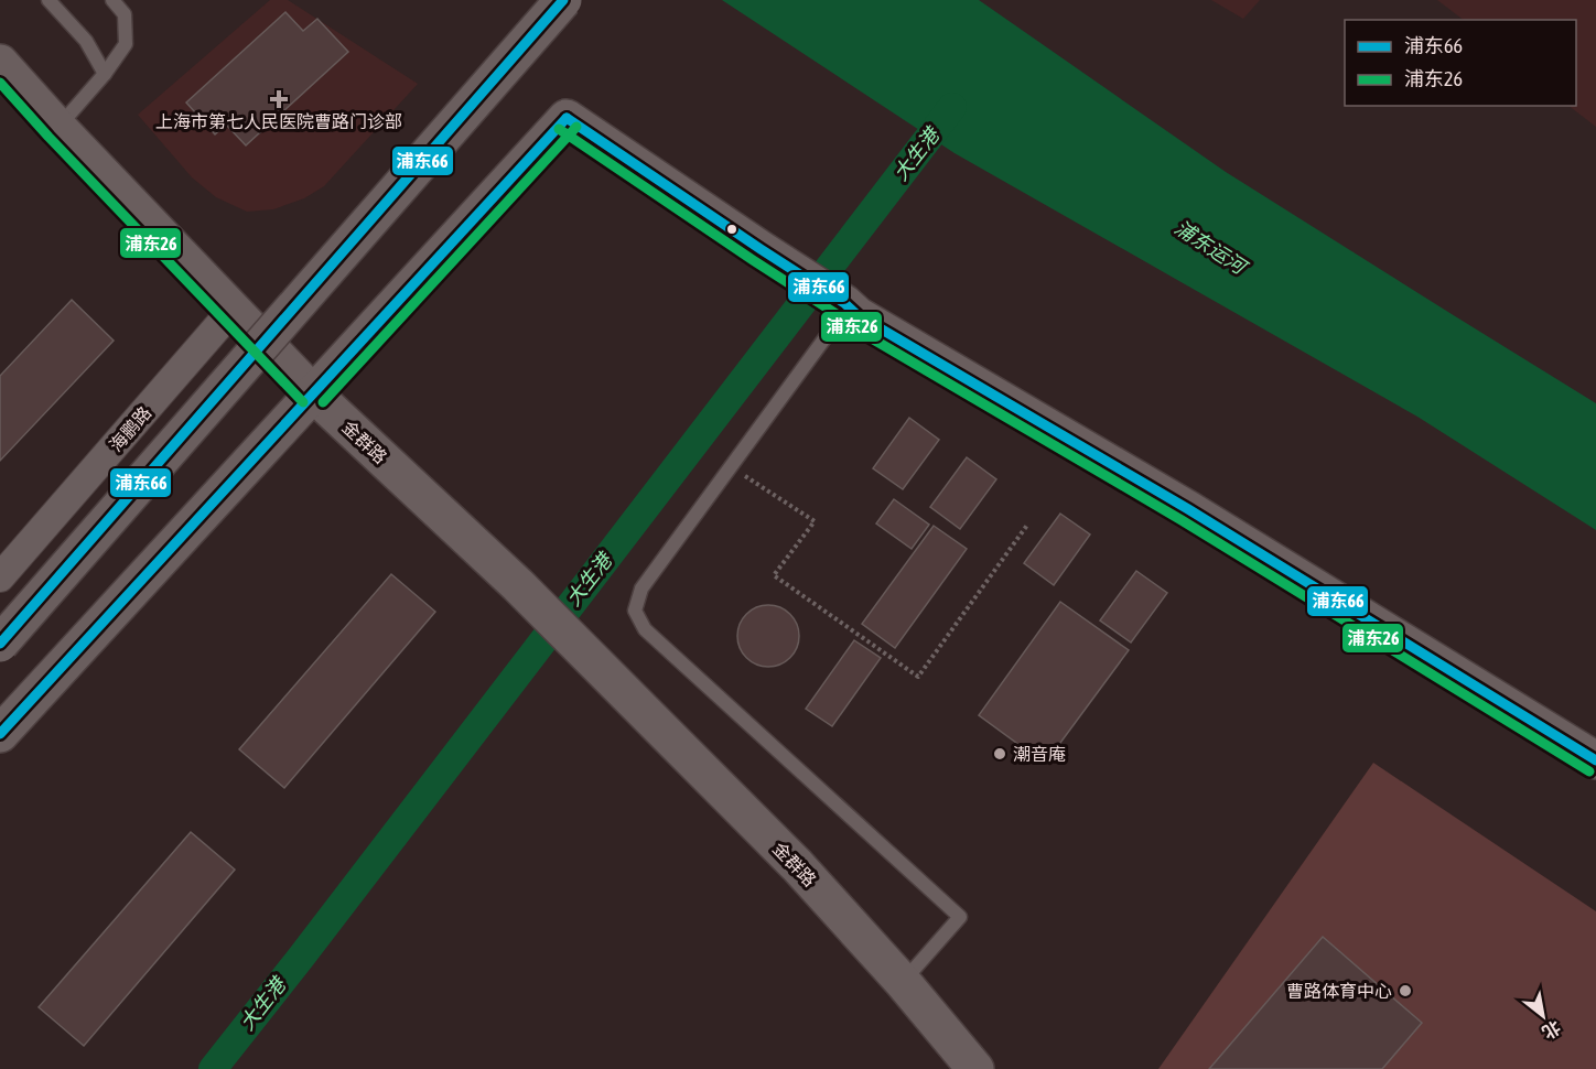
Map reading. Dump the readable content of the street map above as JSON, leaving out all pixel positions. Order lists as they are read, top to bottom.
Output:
{
  "streets": {
    "street": ["海鹏路", "金群路"]
  },
  "crossings": [
    ["海鹏路", "金群路"]
  ],
  "water": ["大生港", "浦东运河"],
  "places": {
    "health": ["上海市第七人民医院曹路门诊部"],
    "other": ["潮音庵", "曹路体育中心"]
  },
  "lines": ["transit line 浦东66", "transit line 浦东26"],
  "legend": ["浦东66", "浦东26"],
  "north": "bottom right"
}
